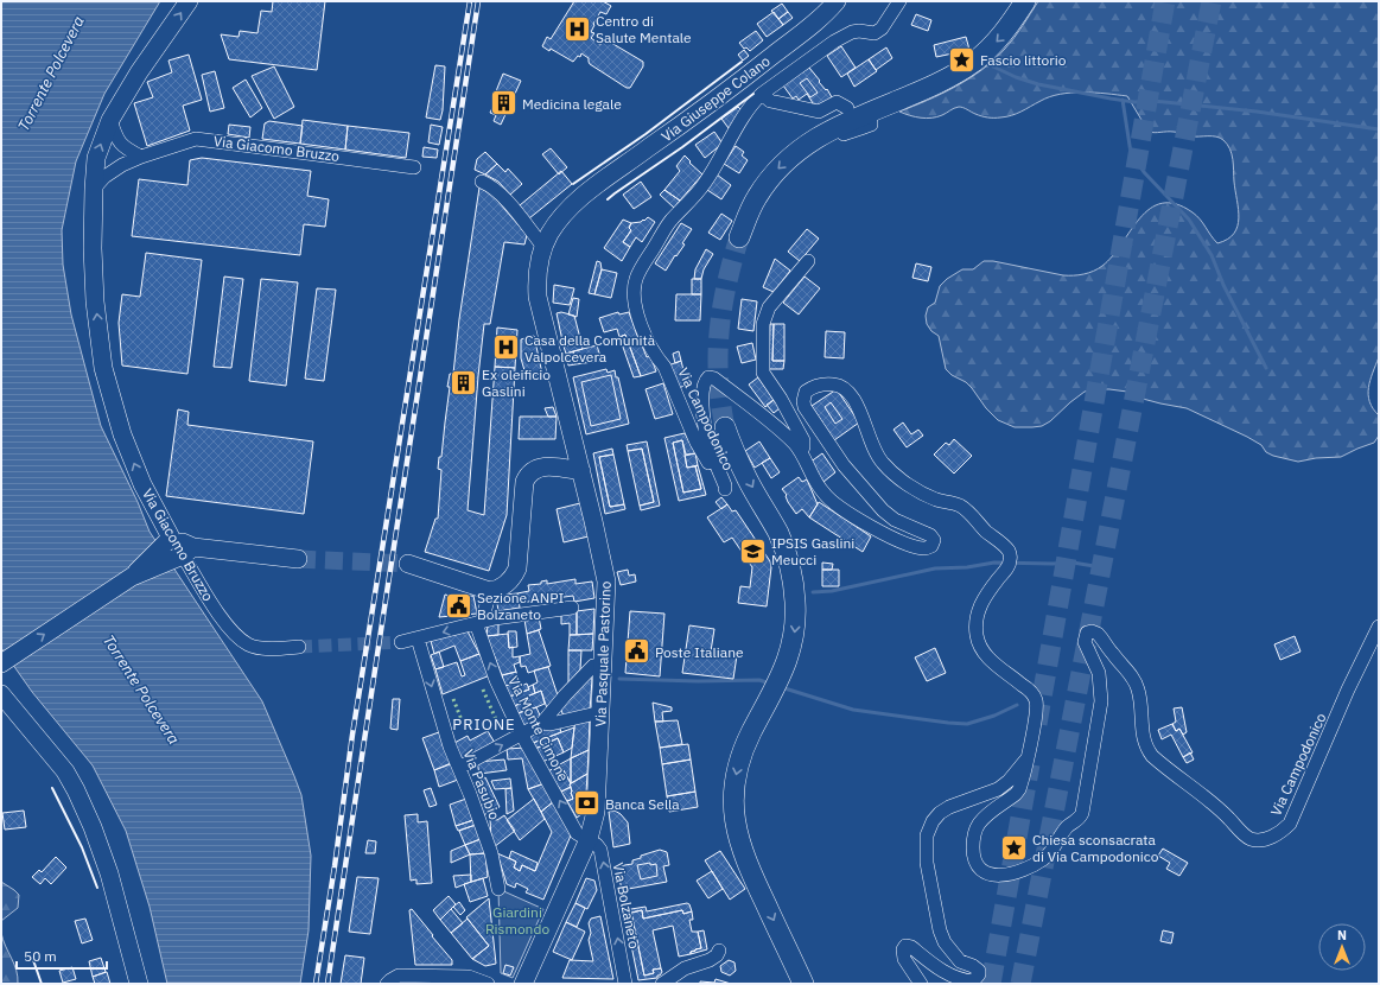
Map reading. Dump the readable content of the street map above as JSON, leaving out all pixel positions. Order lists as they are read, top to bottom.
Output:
{
  "streets": {
    "main road": ["Via Giuseppe Colano", "Via Giacomo Bruzzo", "Via Pasquale Pastorino"],
    "street": [
      "Via Campodonico",
      "Via Monte Cimone",
      "Via Pasubio",
      "Via Bolzaneto"
    ]
  },
  "crossings": [
    ["Via Giuseppe Colano", "Via Pasquale Pastorino"],
    ["Via Pasquale Pastorino", "Via Monte Cimone"],
    ["Via Pasquale Pastorino", "Via Bolzaneto"],
    ["Via Monte Cimone", "Via Bolzaneto"]
  ],
  "one_way": [
    "Via Giacomo Bruzzo",
    "Via Monte Cimone",
    "Via Pasubio",
    "Via Bolzaneto"
  ],
  "districts": ["PRIONE"],
  "water": ["Torrente Polcevera"],
  "parks": ["Giardini Rismondo"],
  "places": {
    "hospital": ["Centro di Salute Mentale", "Casa della Comunità Valpolcevera"],
    "place": ["Fascio littorio", "Chiesa sconsacrata di Via Campodonico"],
    "building": ["Medicina legale", "Ex oleificio Gaslini"],
    "school or university": ["IPSIS Gaslini Meucci"],
    "public building": ["Sezione ANPI Bolzaneto", "Poste Italiane"],
    "bank": ["Banca Sella"]
  },
  "scale_bar": "50 m",
  "north": "top"
}
